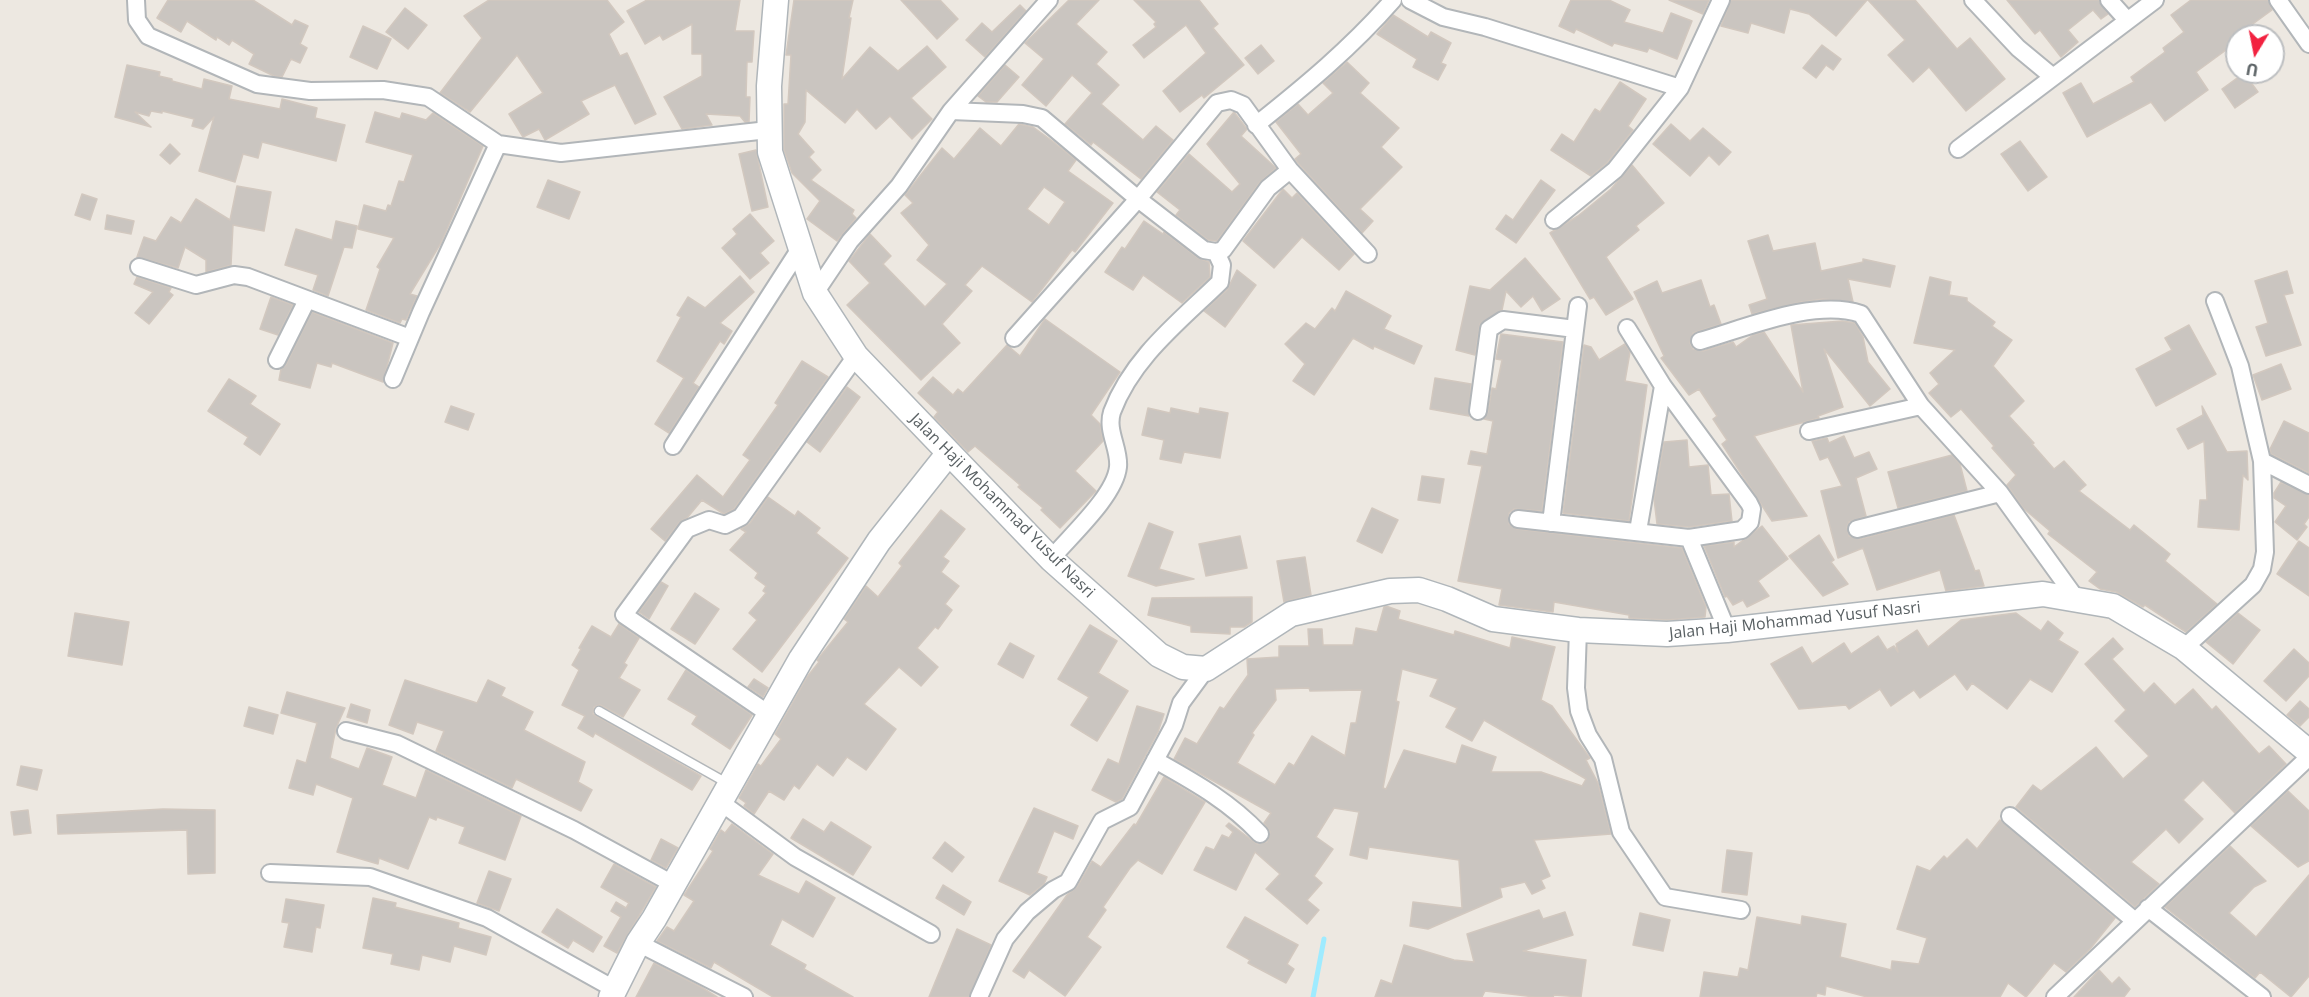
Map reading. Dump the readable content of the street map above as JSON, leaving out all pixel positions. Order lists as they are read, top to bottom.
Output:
{
  "streets": {
    "street": ["Jalan Haji Mohammad Yusuf Nasri"]
  },
  "north": "bottom"
}
